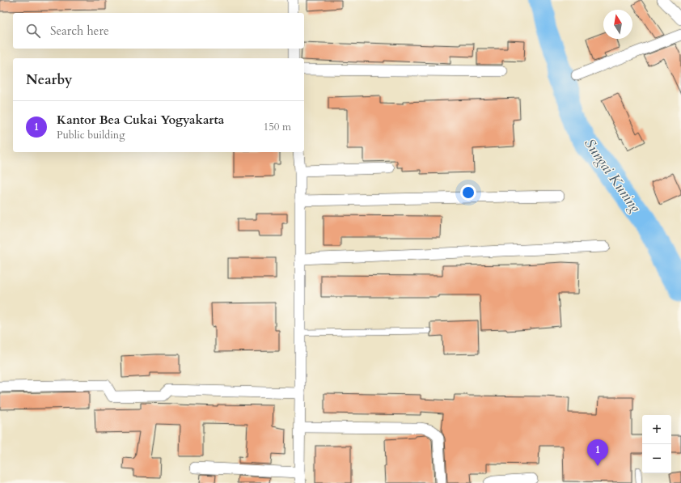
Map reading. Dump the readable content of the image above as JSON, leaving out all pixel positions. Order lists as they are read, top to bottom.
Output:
{
  "water": ["Sungai Kuning"],
  "north": "top",
  "page": {
    "search": "Search here",
    "heading": "Nearby",
    "list": [
      {
        "mark": "1",
        "name": "Kantor Bea Cukai Yogyakarta",
        "note": "Public building",
        "value": "150 m"
      }
    ],
    "map_buttons": ["+", "−"],
    "pins": "1"
  }
}
